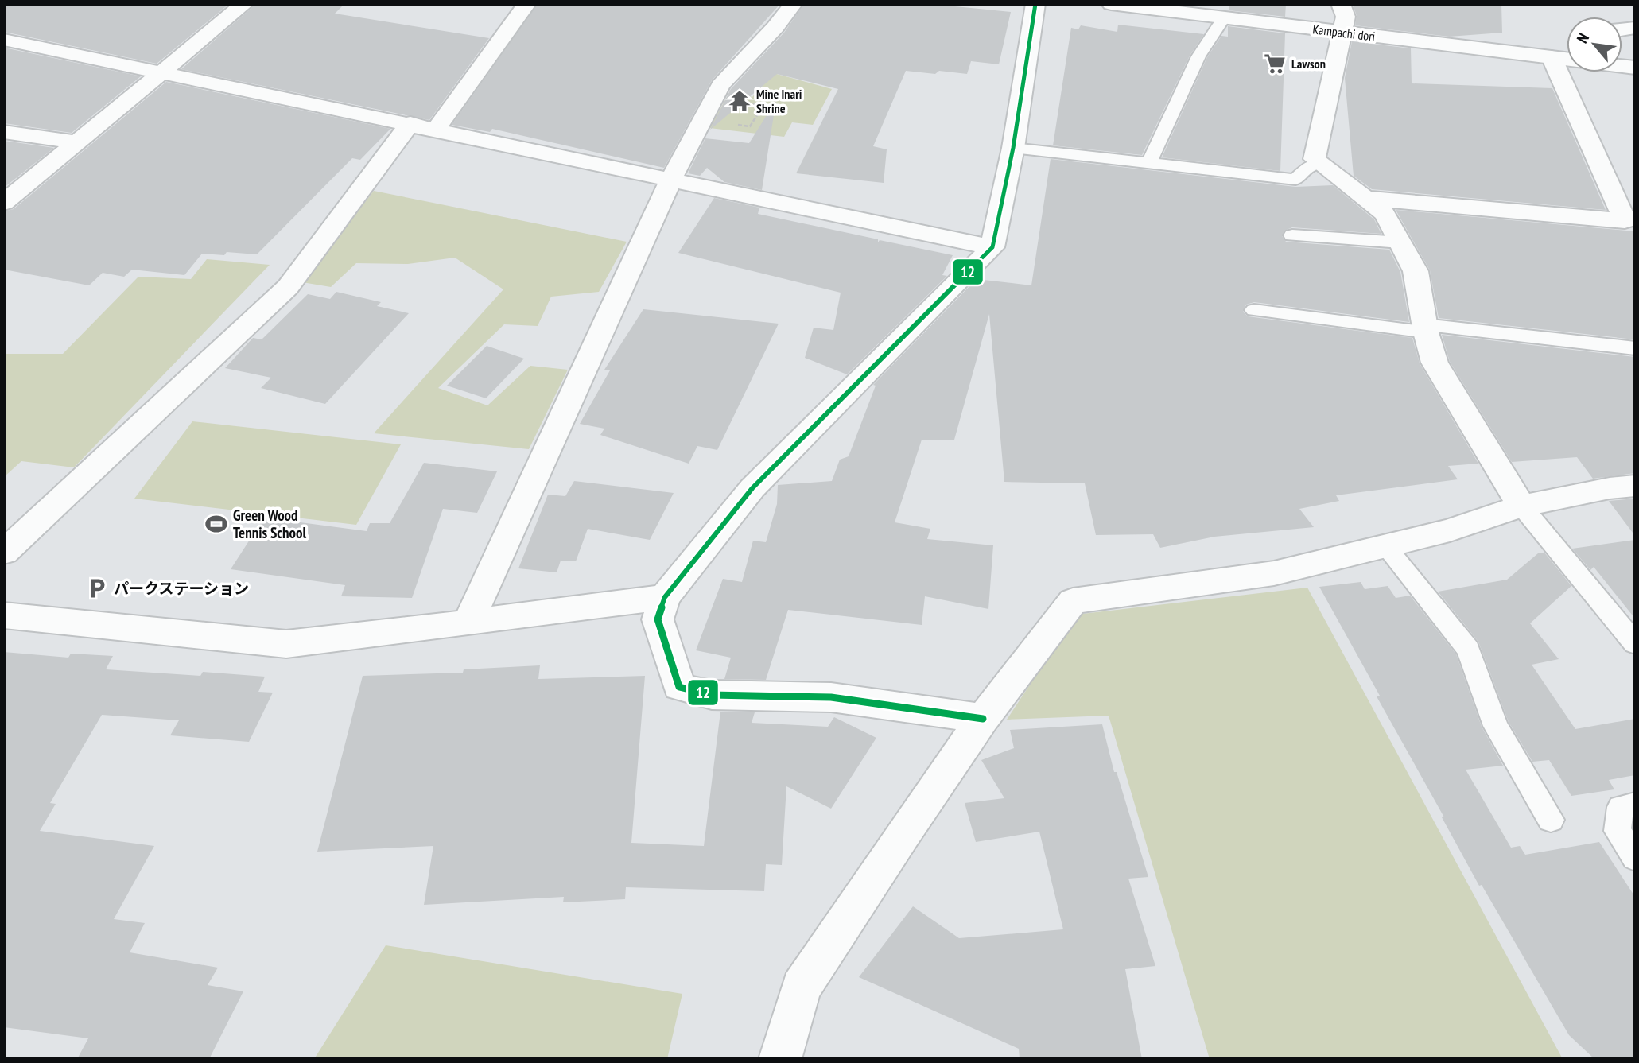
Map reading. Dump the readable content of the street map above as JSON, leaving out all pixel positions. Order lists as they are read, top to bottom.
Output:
{
  "streets": {
    "street": ["Kampachi dori"]
  },
  "places": {
    "supermarket": ["Lawson"],
    "temple": ["Mine Inari Shrine"],
    "sports": ["Green Wood Tennis School"],
    "parking": ["パークステーション"]
  },
  "lines": ["transit line 12"],
  "north": "top left"
}
